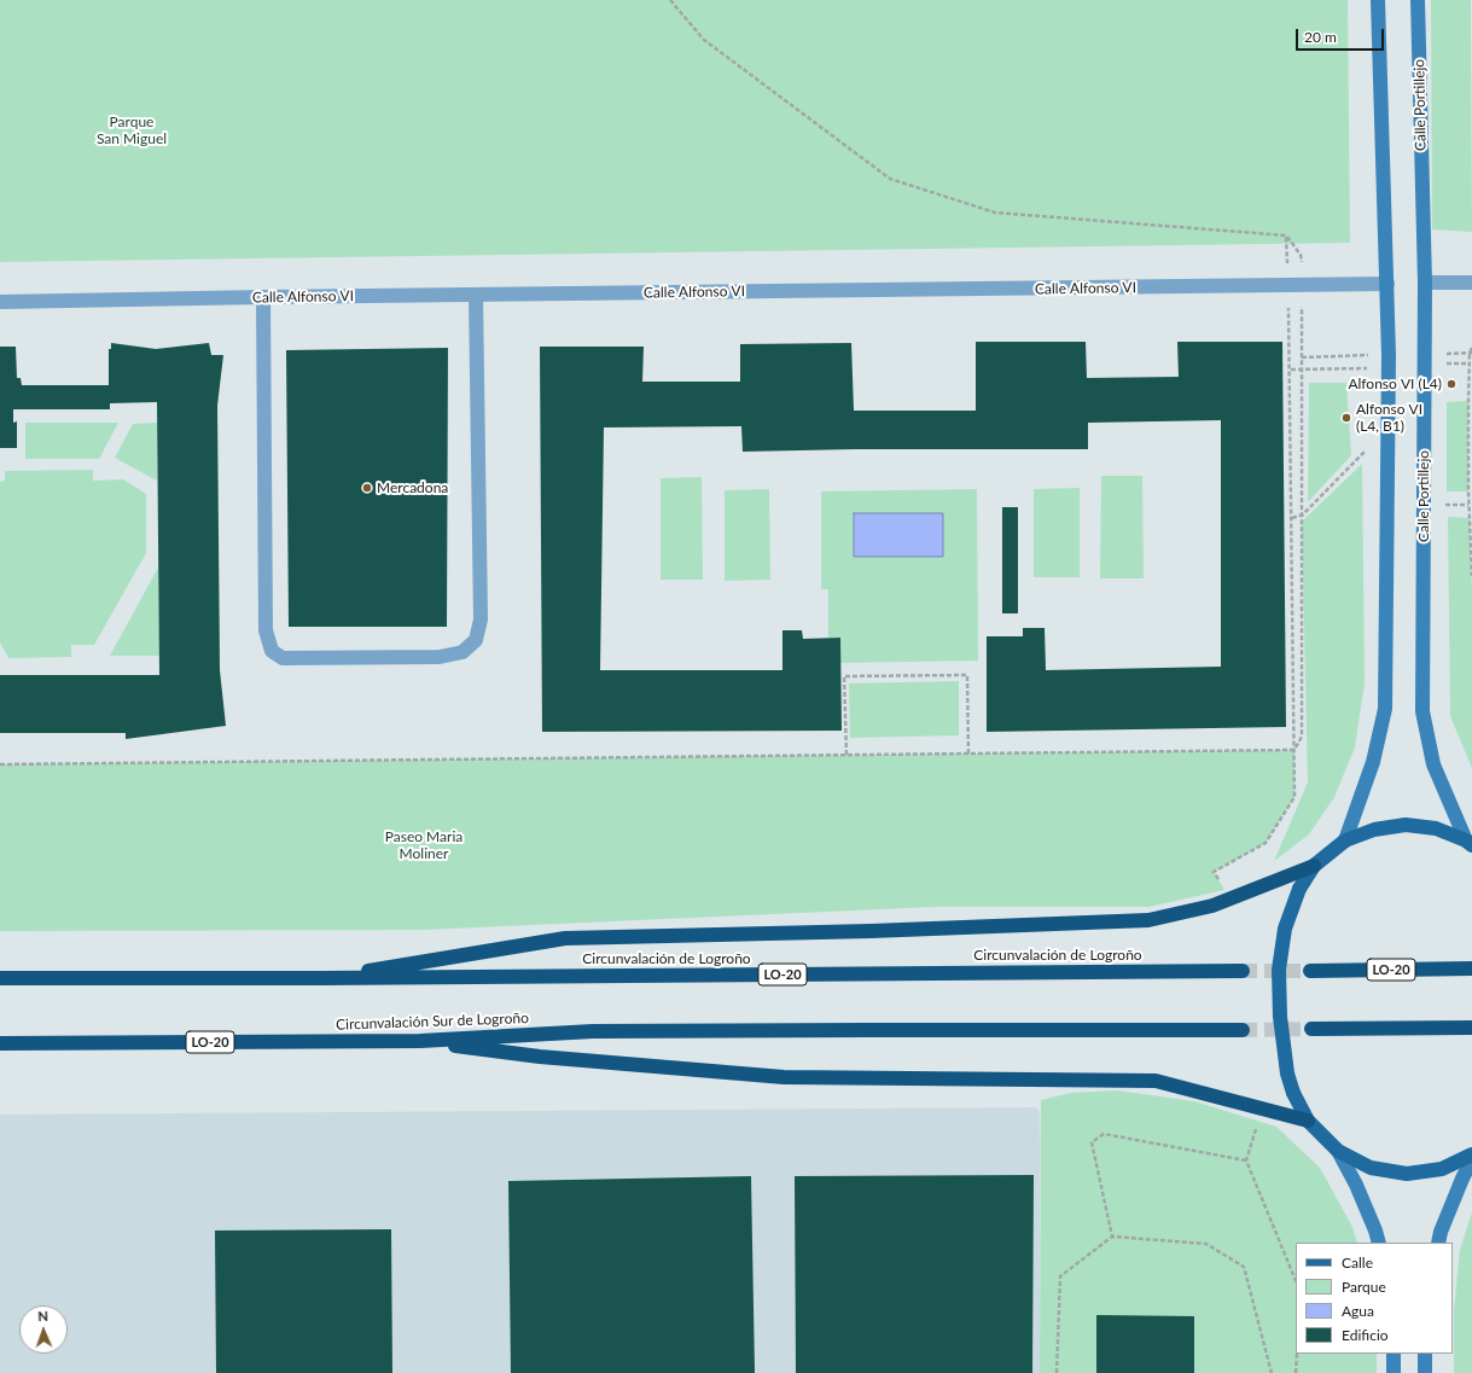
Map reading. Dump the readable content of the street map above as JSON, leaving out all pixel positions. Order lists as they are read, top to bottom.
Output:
{
  "streets": {
    "highway": ["Circunvalación de Logroño", "LO-20", "Circunvalación Sur de Logroño"],
    "main road": ["Calle Portillejo"],
    "street": ["Calle Alfonso VI"]
  },
  "crossings": [
    ["Circunvalación de Logroño", "LO-20"]
  ],
  "parks": ["Parque San Miguel", "Paseo Maria Moliner"],
  "places": ["Alfonso VI (L4)", "Alfonso VI (L4, B1)", "Mercadona"],
  "legend": [
    "Calle",
    "Parque",
    "Agua",
    "Edificio"
  ],
  "scale_bar": "20 m",
  "north": "top"
}
